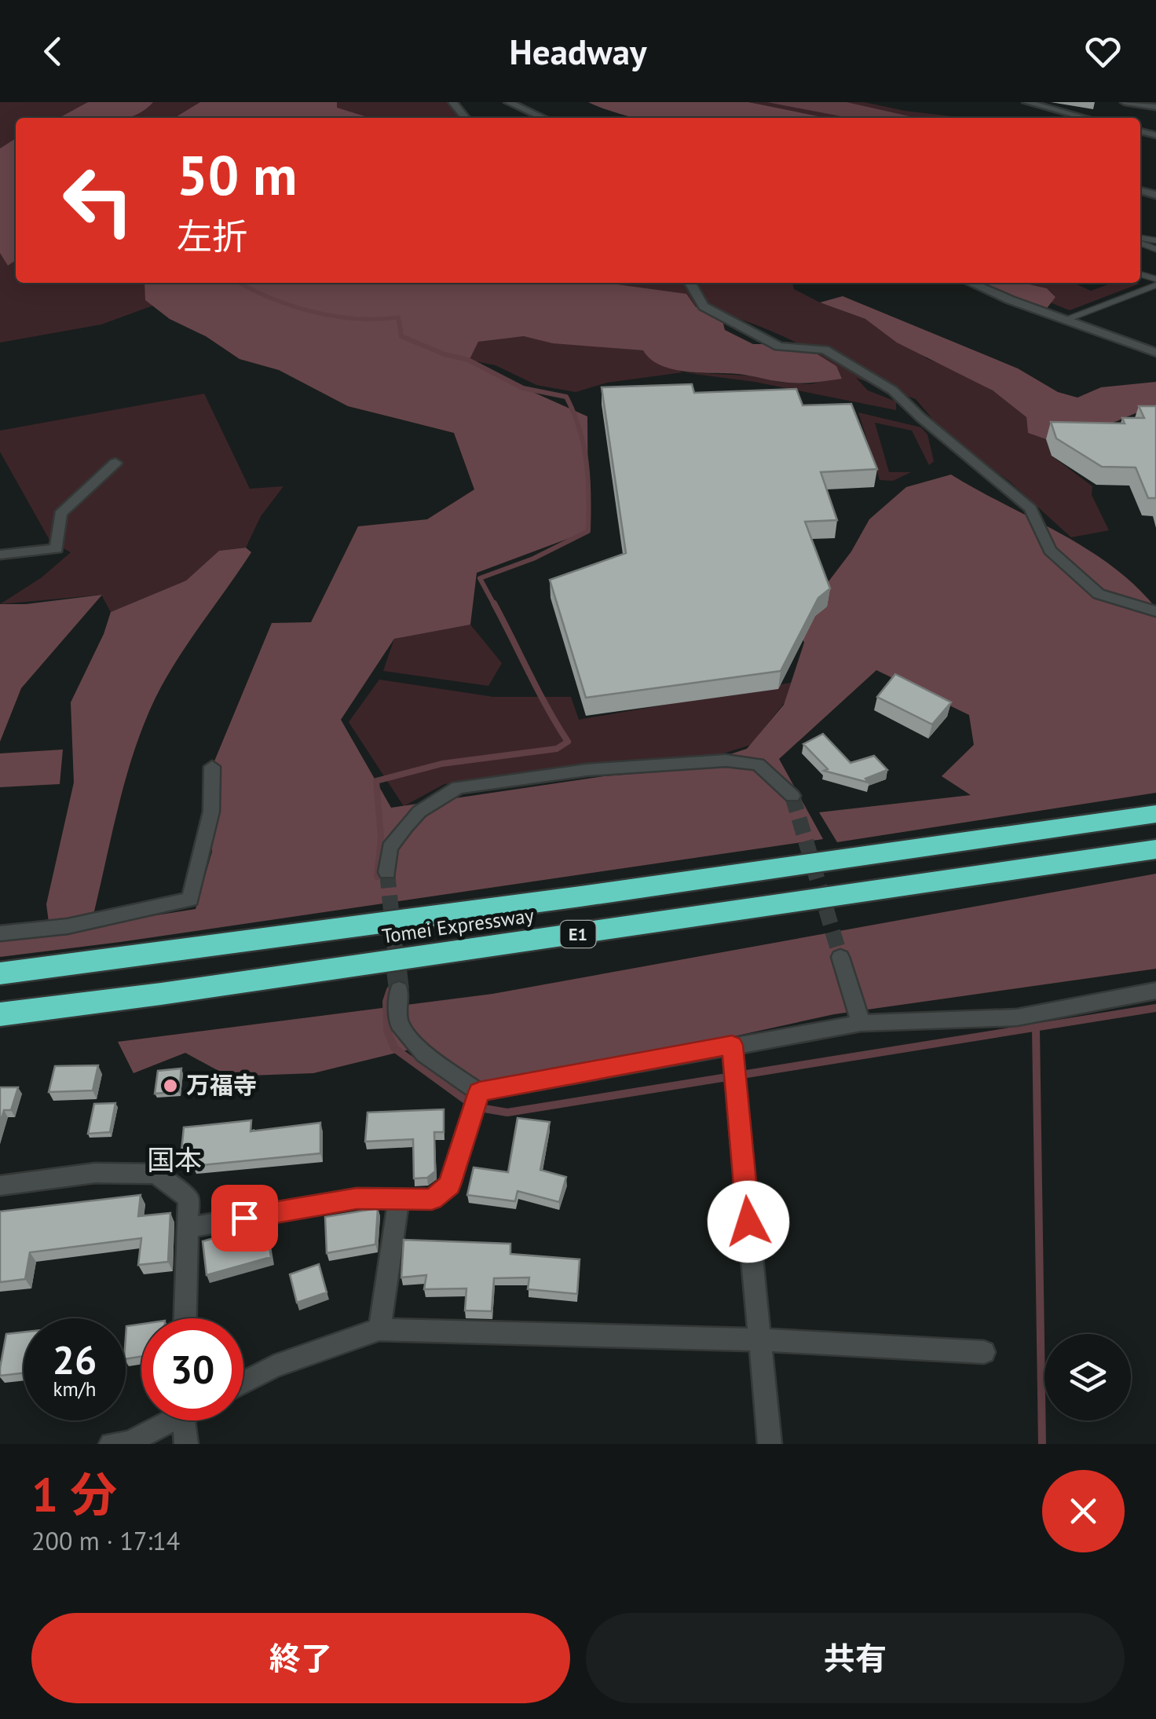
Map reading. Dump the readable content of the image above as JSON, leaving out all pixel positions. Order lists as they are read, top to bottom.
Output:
{
  "streets": {
    "highway": ["Tomei Expressway", "E1"]
  },
  "districts": ["国本"],
  "places": ["万福寺"],
  "page": {
    "header": "Headway",
    "turn": ["50 m", "左折"],
    "speed": "26 km/h",
    "limit": "30",
    "heading": ["1 分", "200 m · 17:14"],
    "buttons": ["終了", "共有"]
  }
}
